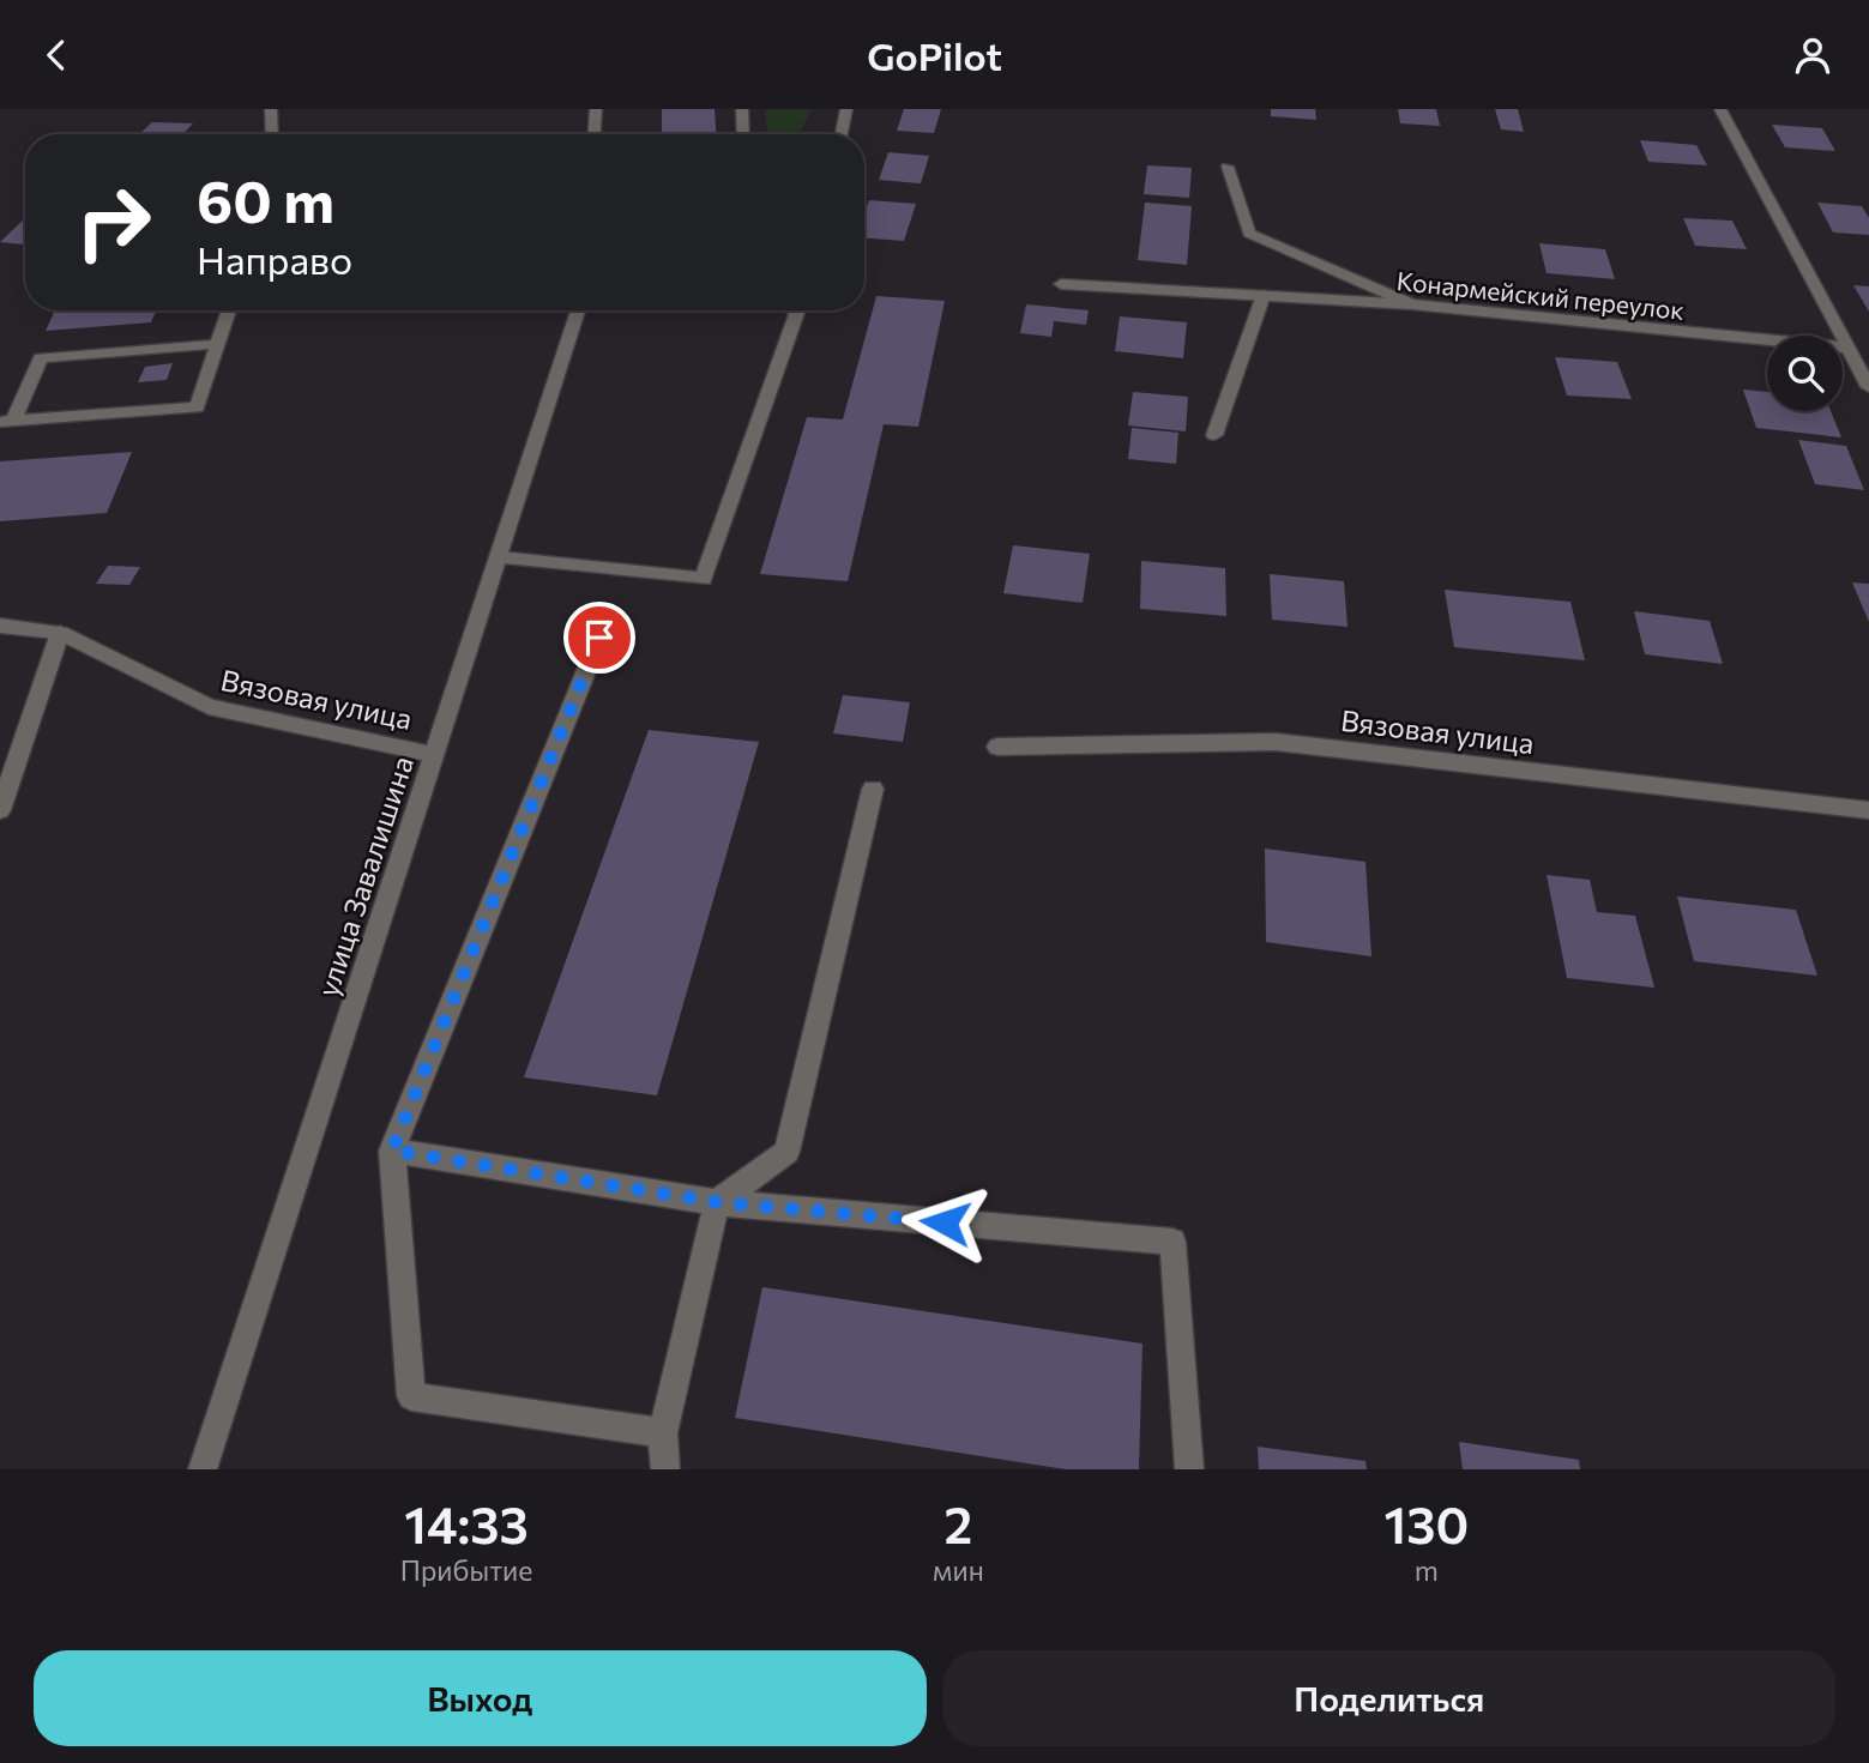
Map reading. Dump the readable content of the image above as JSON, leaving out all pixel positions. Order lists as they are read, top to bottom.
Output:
{
  "streets": {
    "street": ["Конармейский переулок", "Вязовая улица", "улица Завалишина"]
  },
  "crossings": [
    ["Вязовая улица", "улица Завалишина"]
  ],
  "page": {
    "header": "GoPilot",
    "turn": ["60 m", "Направо"],
    "eta": [
      "14:33",
      "Прибытие",
      "2",
      "мин",
      "130",
      "m"
    ],
    "buttons": ["Выход", "Поделиться"]
  }
}
